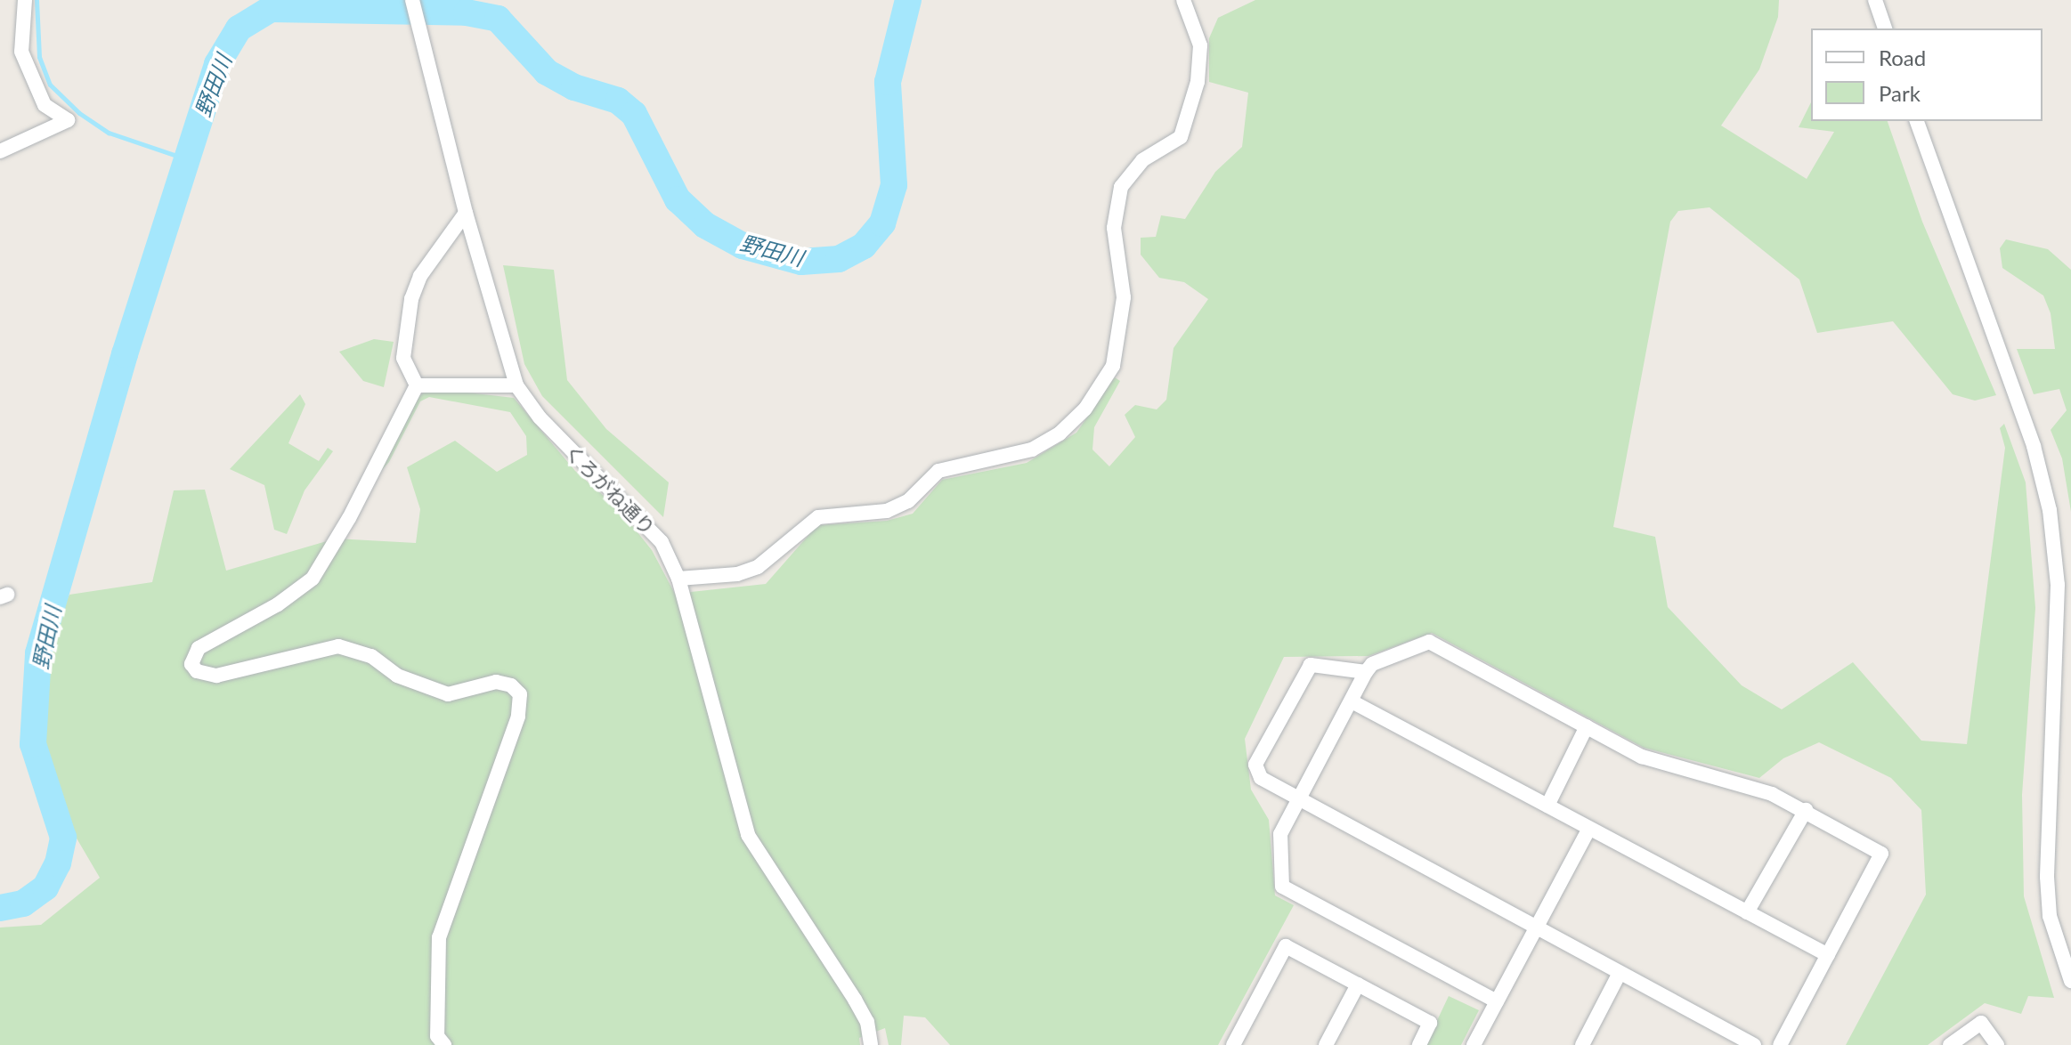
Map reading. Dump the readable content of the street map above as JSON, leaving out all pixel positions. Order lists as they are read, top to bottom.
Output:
{
  "streets": {
    "street": ["くろがね通り"]
  },
  "water": ["野田川"],
  "legend": ["Road", "Park"]
}
